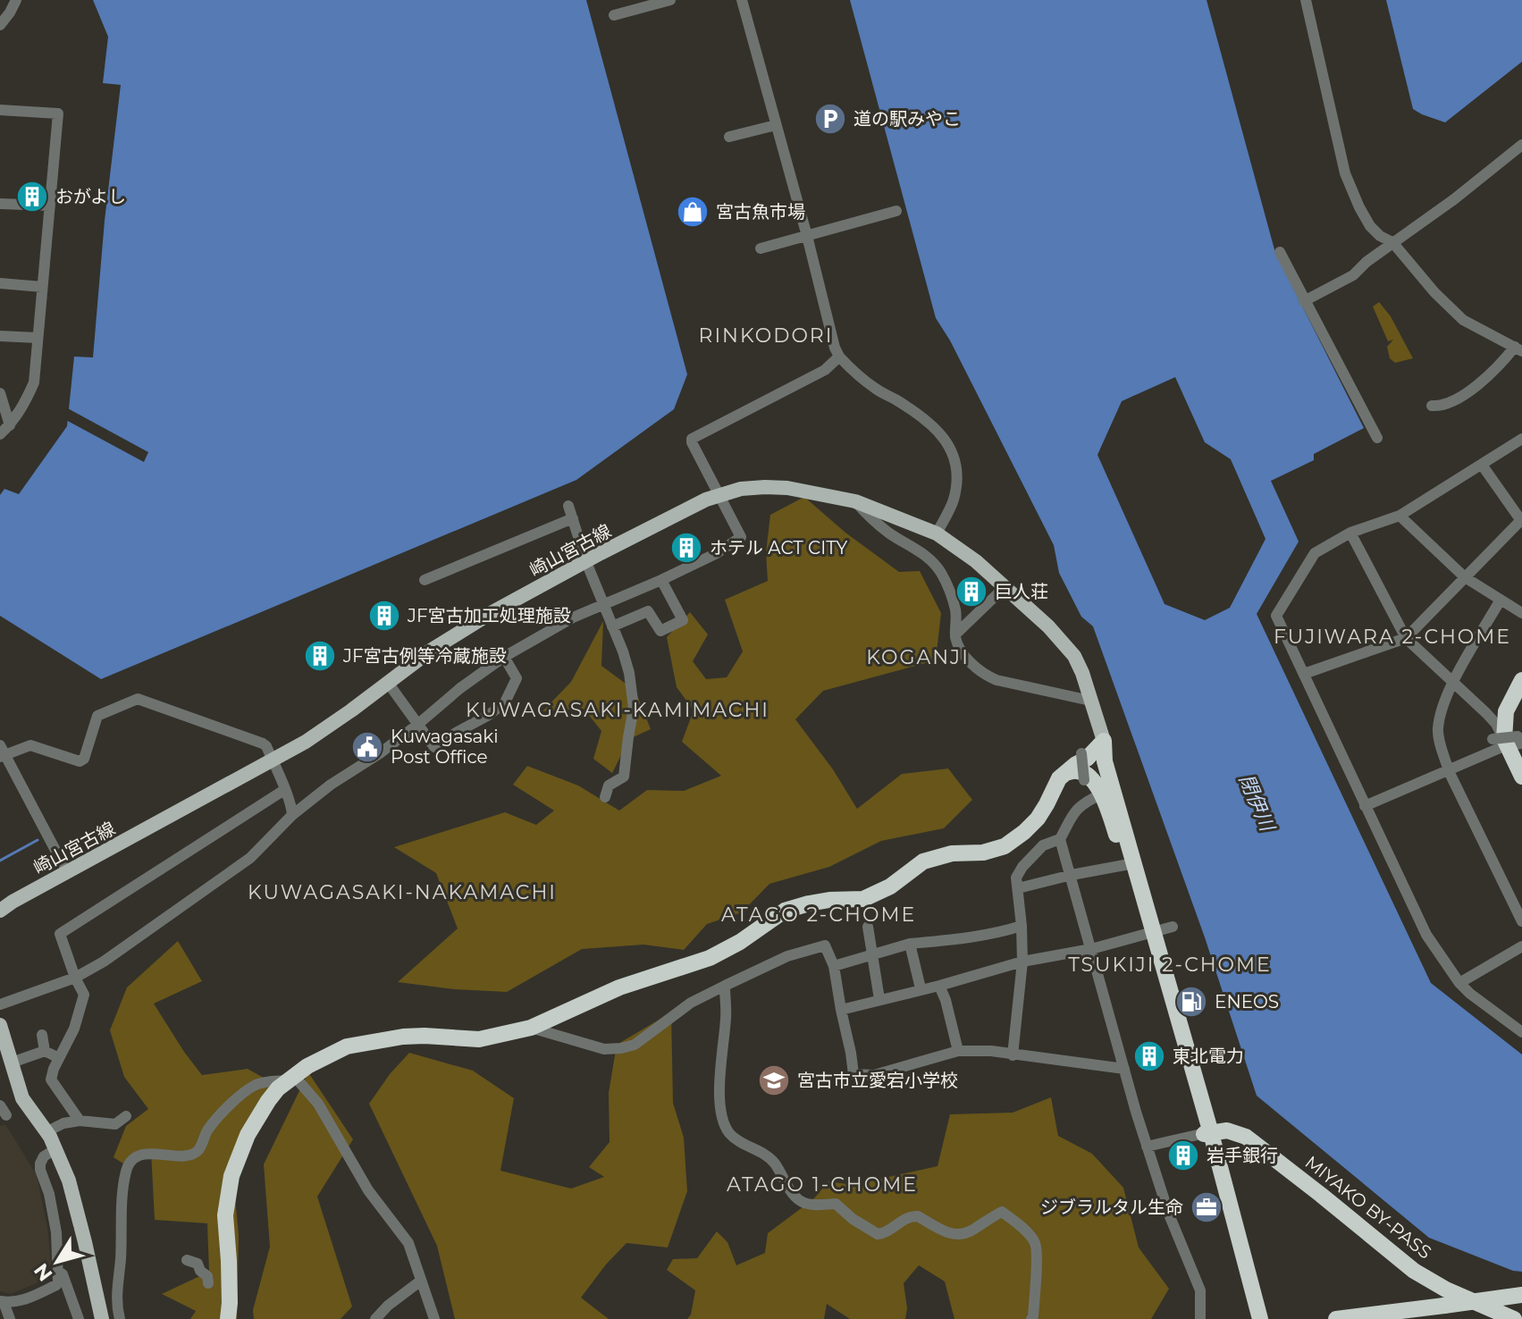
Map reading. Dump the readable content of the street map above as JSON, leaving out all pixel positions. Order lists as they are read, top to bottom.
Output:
{
  "streets": {
    "highway": ["MIYAKO BY-PASS"],
    "main road": ["崎山宮古線"]
  },
  "districts": [
    "RINKODORI",
    "FUJIWARA 2-CHOME",
    "KOGANJI",
    "KUWAGASAKI-KAMIMACHI",
    "KUWAGASAKI-NAKAMACHI",
    "ATAGO 2-CHOME",
    "TSUKIJI 2-CHOME",
    "ATAGO 1-CHOME"
  ],
  "water": ["閉伊川"],
  "places": {
    "parking": ["道の駅みやこ"],
    "building": [
      "おがよし",
      "ホテル ACT CITY",
      "巨人荘",
      "JF宮古加工処理施設",
      "JF宮古例等冷蔵施設",
      "東北電力",
      "岩手銀行"
    ],
    "shop": ["宮古魚市場"],
    "public building": ["Kuwagasaki Post Office"],
    "fuel station": ["ENEOS"],
    "school or university": ["宮古市立愛宕小学校"],
    "office": ["ジブラルタル生命"]
  },
  "north": "bottom left"
}
